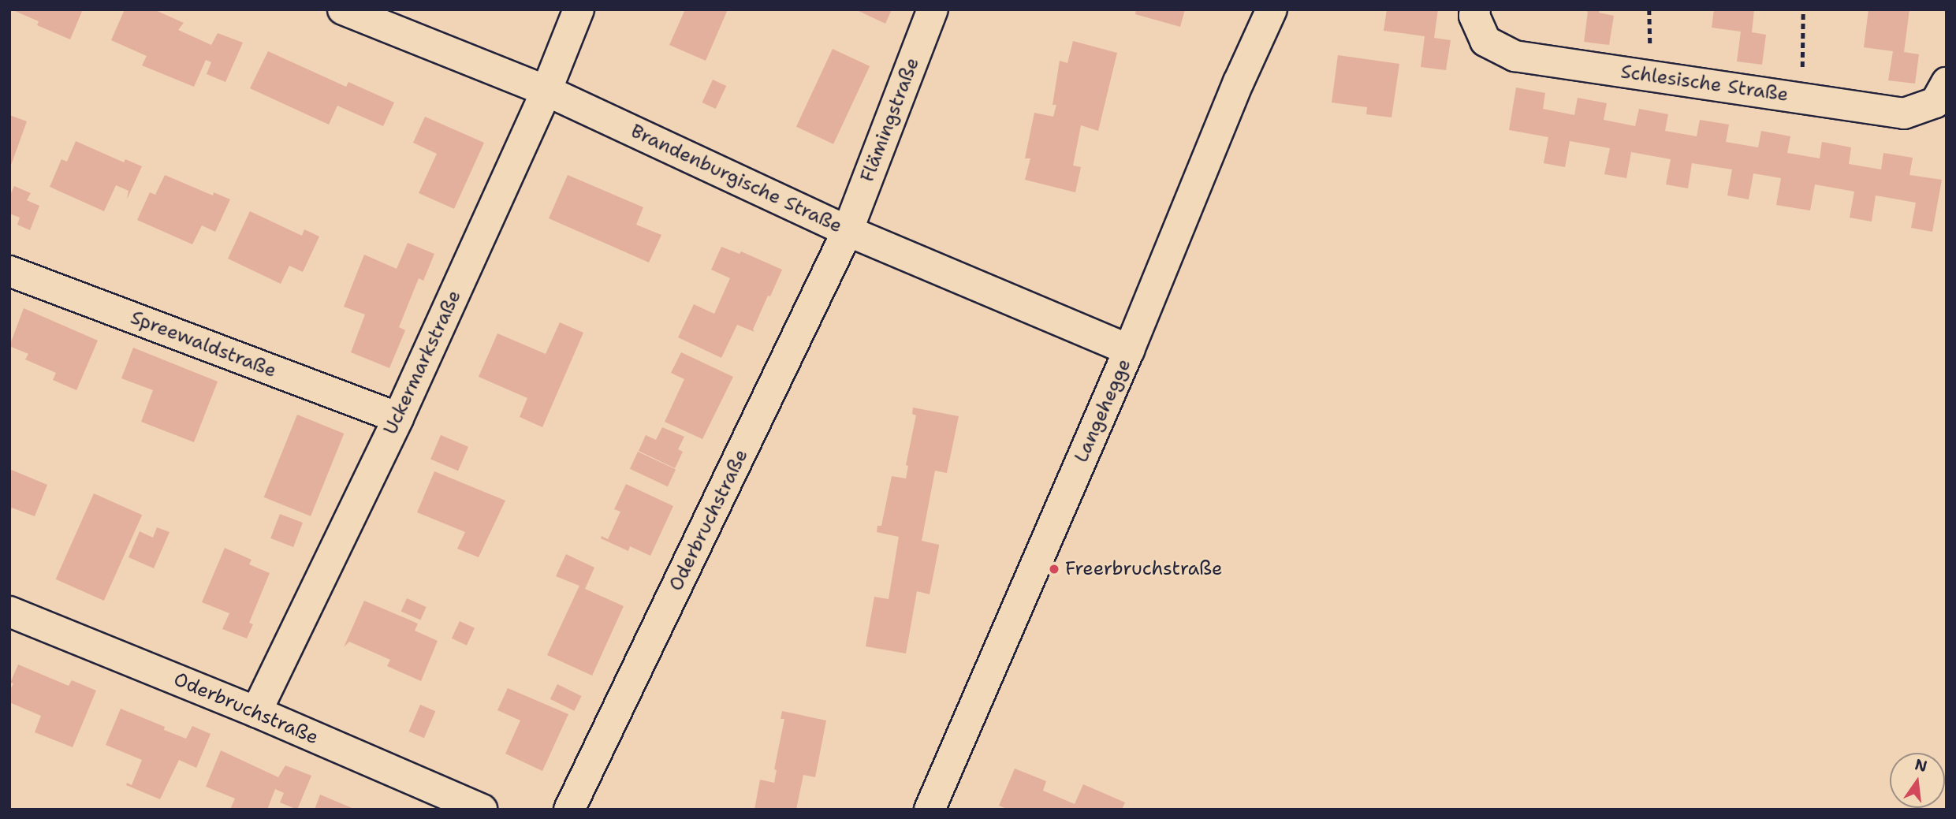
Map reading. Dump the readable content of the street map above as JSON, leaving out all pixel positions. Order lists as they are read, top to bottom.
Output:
{
  "streets": {
    "street": [
      "Schlesische Straße",
      "Flämingstraße",
      "Brandenburgische Straße",
      "Spreewaldstraße",
      "Uckermarkstraße",
      "Langehegge",
      "Oderbruchstraße"
    ]
  },
  "crossings": [
    ["Flämingstraße", "Brandenburgische Straße"],
    ["Flämingstraße", "Oderbruchstraße"],
    ["Brandenburgische Straße", "Uckermarkstraße"],
    ["Brandenburgische Straße", "Langehegge"],
    ["Brandenburgische Straße", "Oderbruchstraße"],
    ["Spreewaldstraße", "Uckermarkstraße"],
    ["Uckermarkstraße", "Oderbruchstraße"]
  ],
  "places": ["Freerbruchstraße"],
  "north": "top"
}
